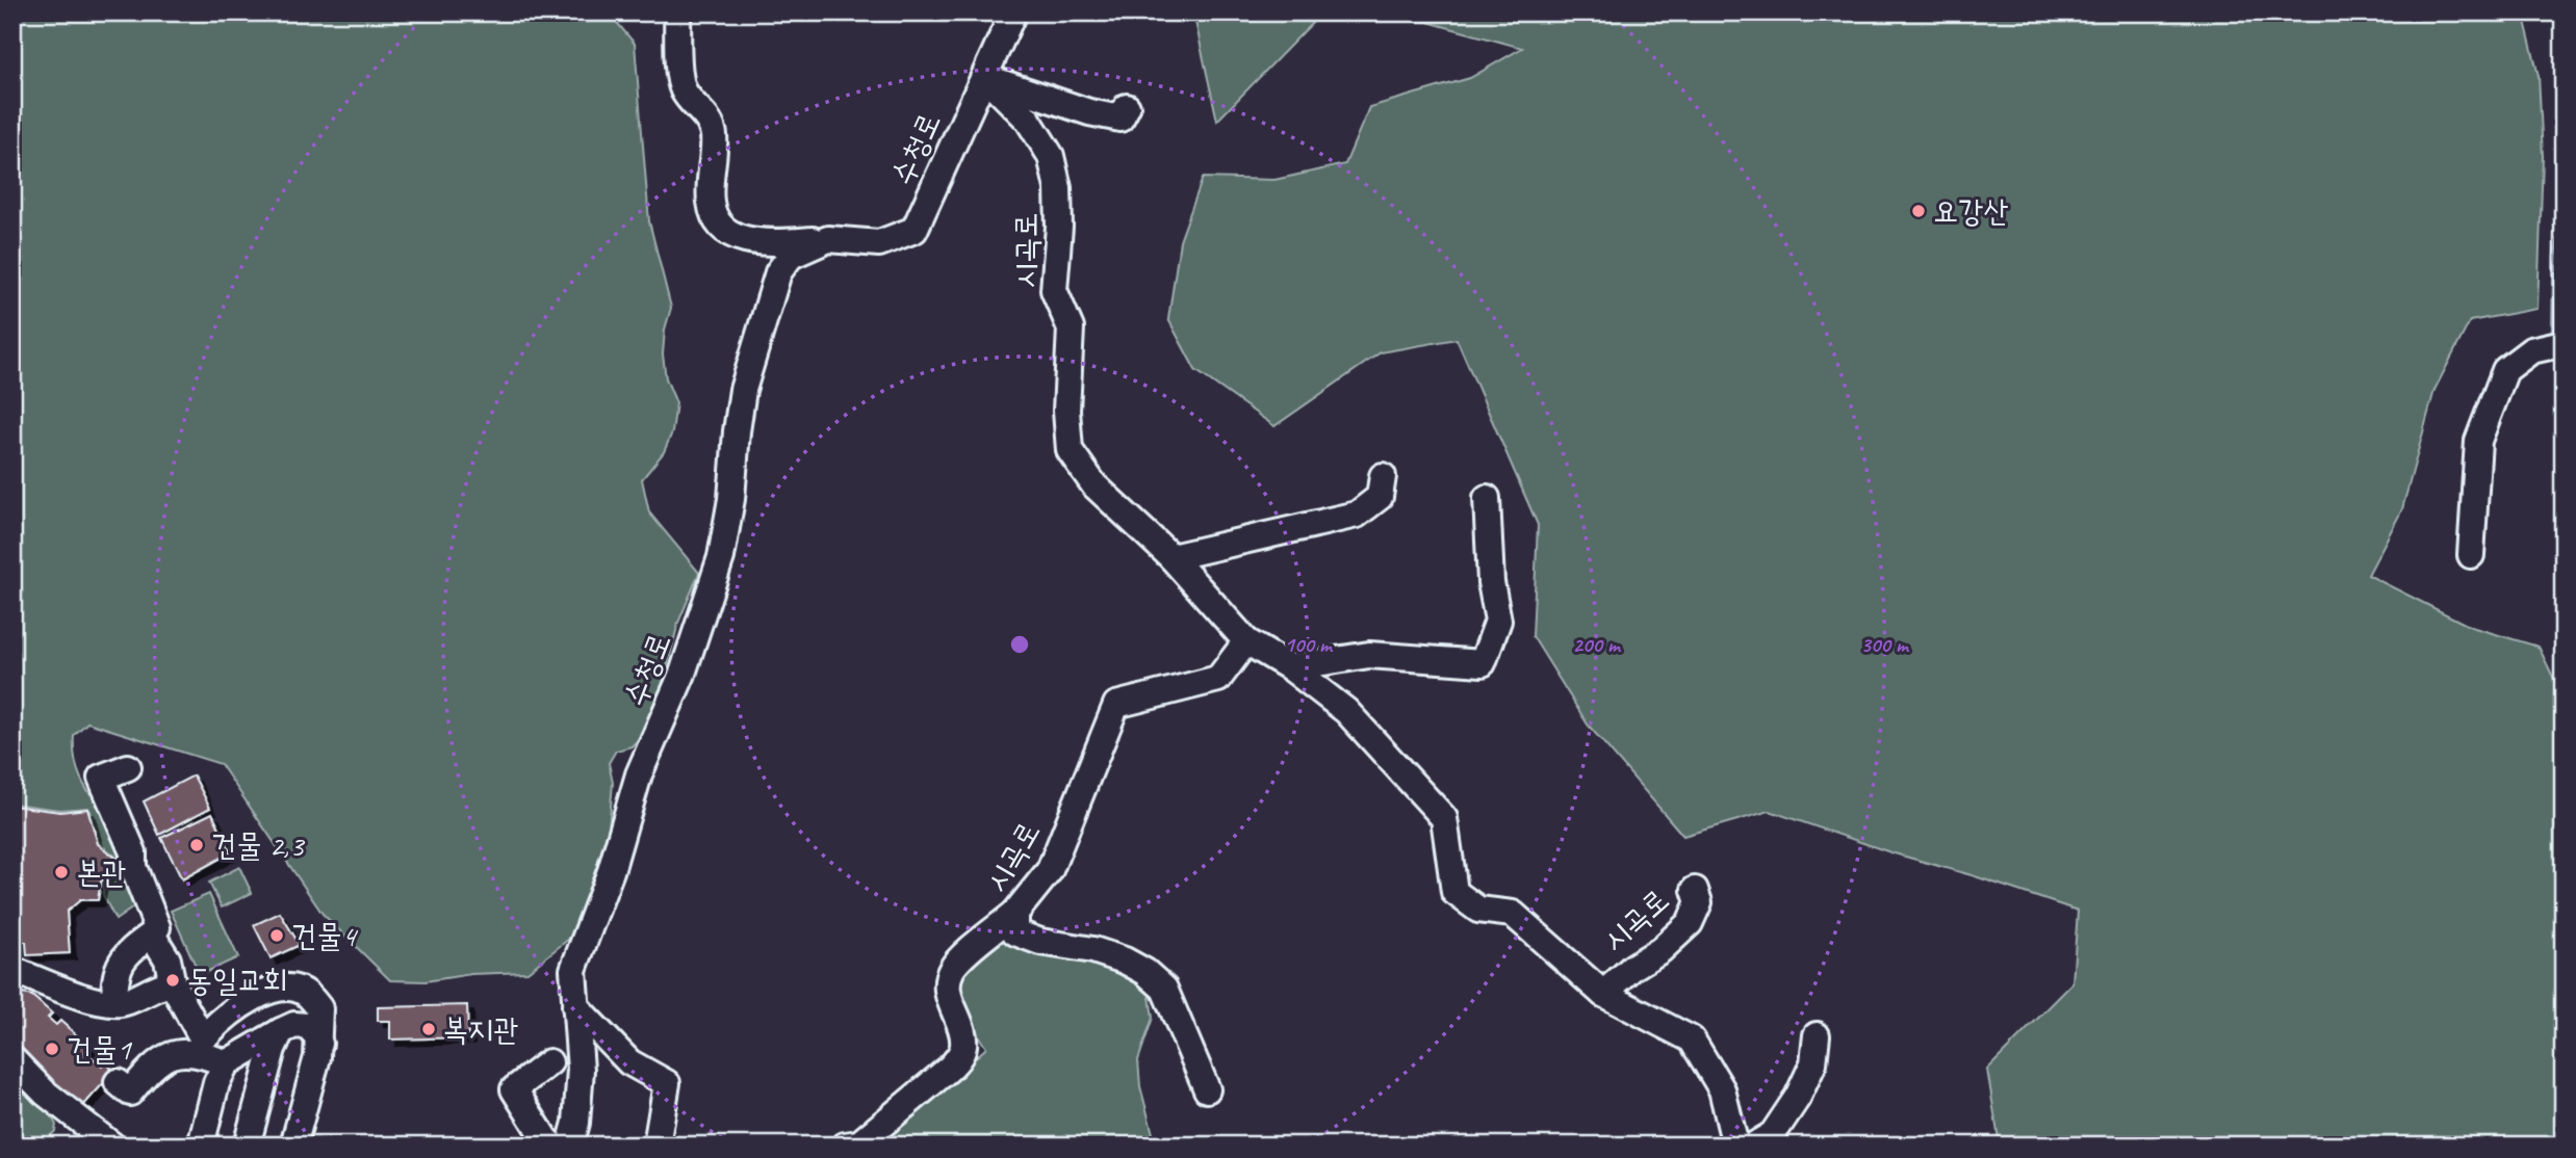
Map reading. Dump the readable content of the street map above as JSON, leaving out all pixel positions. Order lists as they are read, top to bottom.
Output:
{
  "streets": {
    "street": ["수청로", "시곡로"]
  },
  "crossings": [
    ["수청로", "시곡로"]
  ],
  "places": [
    "요강산",
    "건물 2,3",
    "본관",
    "건물4",
    "동일교회",
    "복지관",
    "건물1"
  ],
  "rings": ["100 m", "200 m", "300 m"]
}
